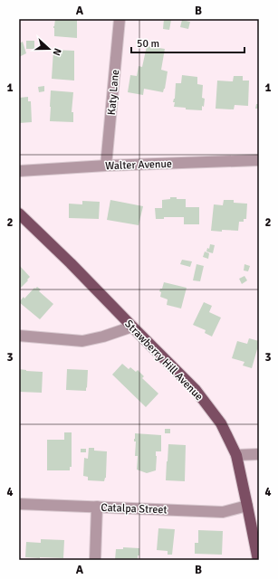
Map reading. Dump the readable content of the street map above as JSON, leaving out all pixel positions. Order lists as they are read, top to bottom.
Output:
{
  "streets": {
    "main road": ["Strawberry Hill Avenue"],
    "street": ["Katy Lane", "Walter Avenue", "Catalpa Street"]
  },
  "crossings": [
    ["Katy Lane", "Walter Avenue"],
    ["Strawberry Hill Avenue", "Catalpa Street"]
  ],
  "scale_bar": "50 m",
  "north": "right",
  "grid": {
    "columns": ["A", "B"],
    "rows": [
      "1",
      "2",
      "3",
      "4"
    ]
  }
}
